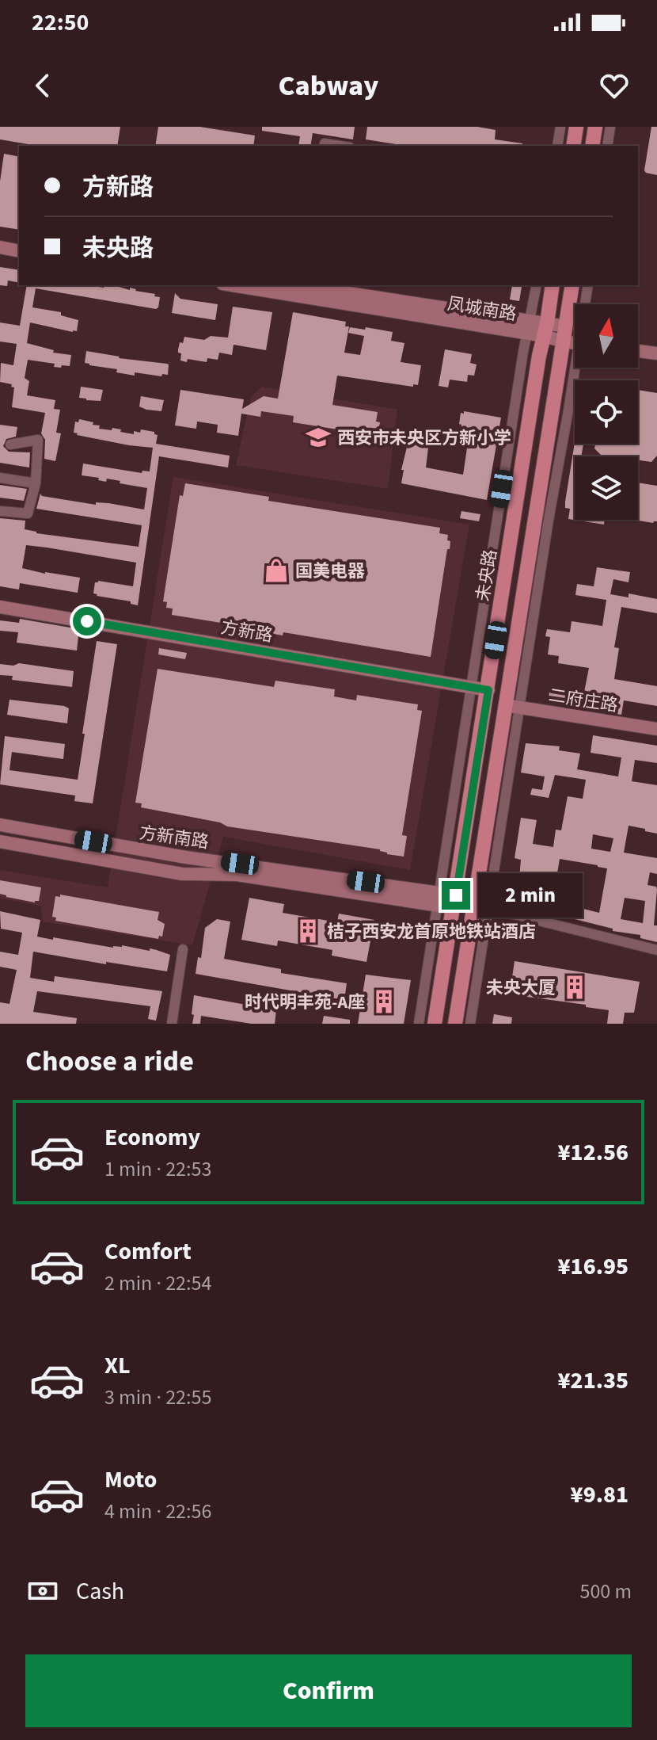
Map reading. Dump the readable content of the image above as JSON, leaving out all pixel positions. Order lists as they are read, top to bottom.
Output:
{
  "streets": {
    "main road": ["未央路"],
    "street": [
      "凤城南路",
      "方新路",
      "二府庄路",
      "方新南路"
    ]
  },
  "crossings": [
    ["凤城南路", "未央路"],
    ["未央路", "方新路"],
    ["未央路", "方新南路"]
  ],
  "places": {
    "school or university": ["西安市未央区方新小学"],
    "shop": ["国美电器"],
    "building": ["桔子西安龙首原地铁站酒店", "未央大厦", "时代明丰苑-A座"]
  },
  "north": "top",
  "page": {
    "status": "22:50",
    "header": "Cabway",
    "banner": ["方新路", "未央路"],
    "bubble": "2 min",
    "heading": "Choose a ride",
    "list": [
      {
        "name": "Economy",
        "note": "1 min · 22:53",
        "value": "¥12.56"
      },
      {
        "name": "Comfort",
        "note": "2 min · 22:54",
        "value": "¥16.95"
      },
      {
        "name": "XL",
        "note": "3 min · 22:55",
        "value": "¥21.35"
      },
      {
        "name": "Moto",
        "note": "4 min · 22:56",
        "value": "¥9.81"
      }
    ],
    "pay": ["Cash", "500 m"],
    "buttons": "Confirm"
  }
}
